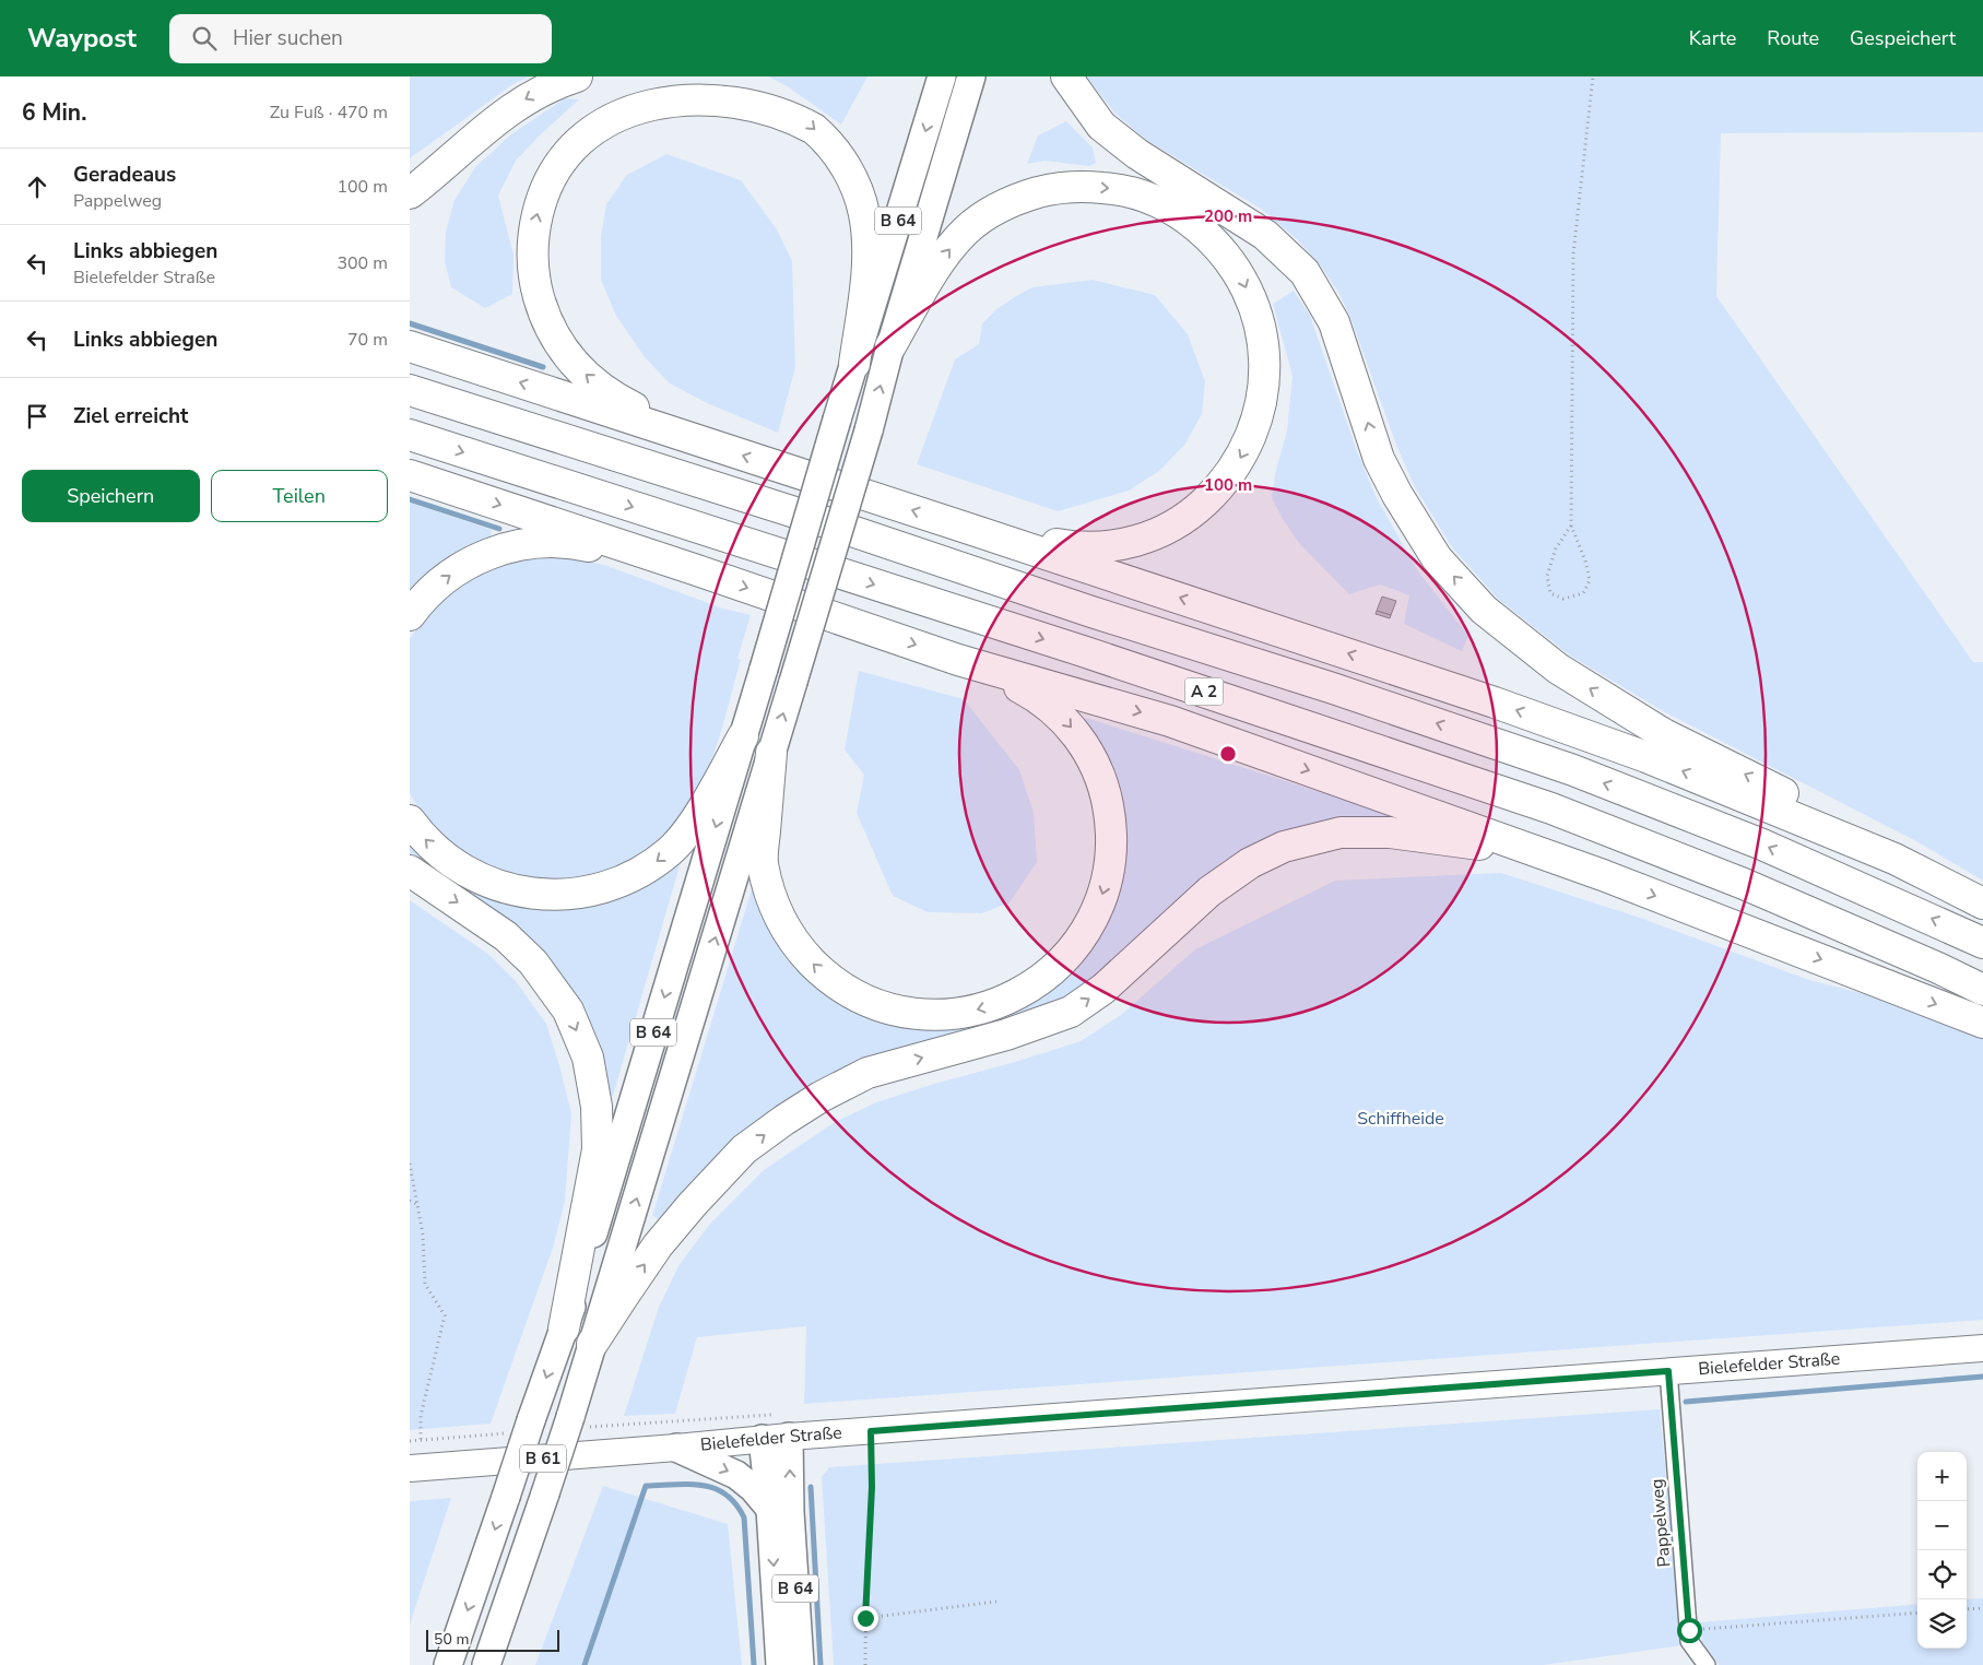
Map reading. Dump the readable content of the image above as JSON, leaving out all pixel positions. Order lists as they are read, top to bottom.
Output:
{
  "streets": {
    "highway": ["B 64", "A 2", "B 61"],
    "main road": ["Bielefelder Straße"],
    "street": ["Pappelweg"]
  },
  "crossings": [
    ["B 64", "Bielefelder Straße"],
    ["Bielefelder Straße", "B 61"],
    ["Bielefelder Straße", "Pappelweg"]
  ],
  "parks": ["Schiffheide"],
  "scale_bar": "50 m",
  "page": {
    "header": "Waypost",
    "search": "Hier suchen",
    "nav": ["Karte", "Route", "Gespeichert"],
    "heading": ["6 Min.", "Zu Fuß · 470 m"],
    "list": [
      ["Geradeaus", "Pappelweg", "100 m"],
      ["Links abbiegen", "Bielefelder Straße", "300 m"],
      ["Links abbiegen", "70 m"],
      "Ziel erreicht"
    ],
    "buttons": ["Speichern", "Teilen"],
    "map_buttons": ["+", "−"],
    "scale": "50 m"
  },
  "rings": ["200 m", "100 m"]
}
